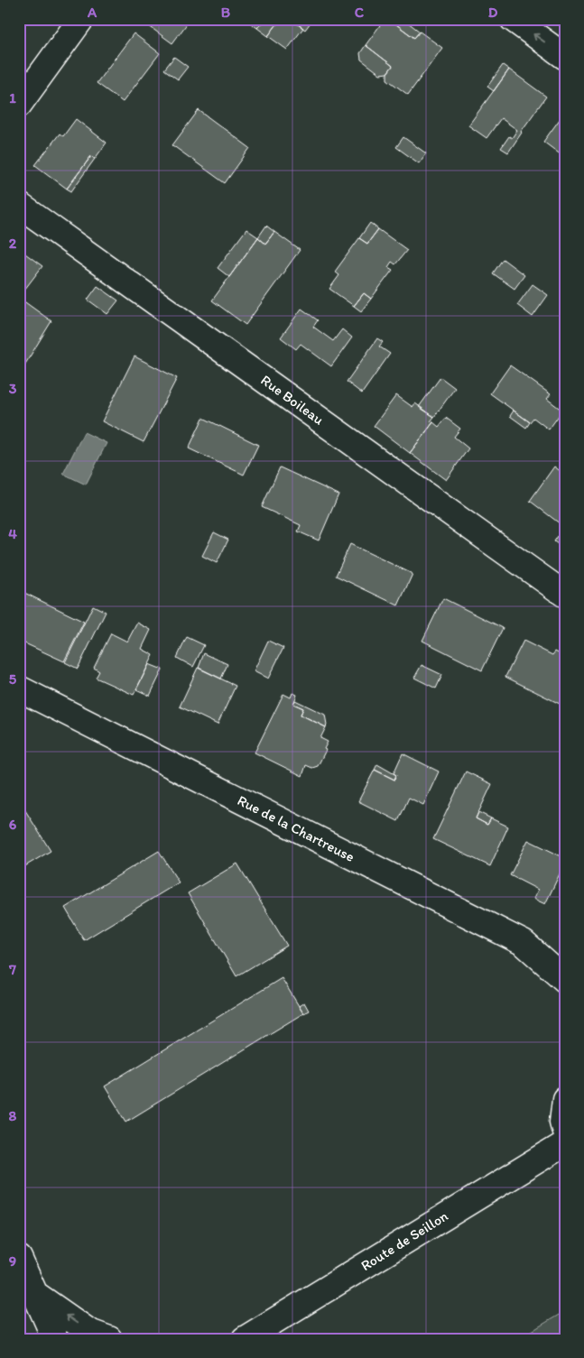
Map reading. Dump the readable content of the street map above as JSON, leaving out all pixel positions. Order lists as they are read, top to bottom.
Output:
{
  "streets": {
    "street": ["Rue Boileau", "Rue de la Chartreuse", "Route de Seillon"]
  },
  "grid": {
    "columns": [
      "A",
      "B",
      "C",
      "D"
    ],
    "rows": [
      "1",
      "2",
      "3",
      "4",
      "5",
      "6",
      "7",
      "8",
      "9"
    ]
  }
}
